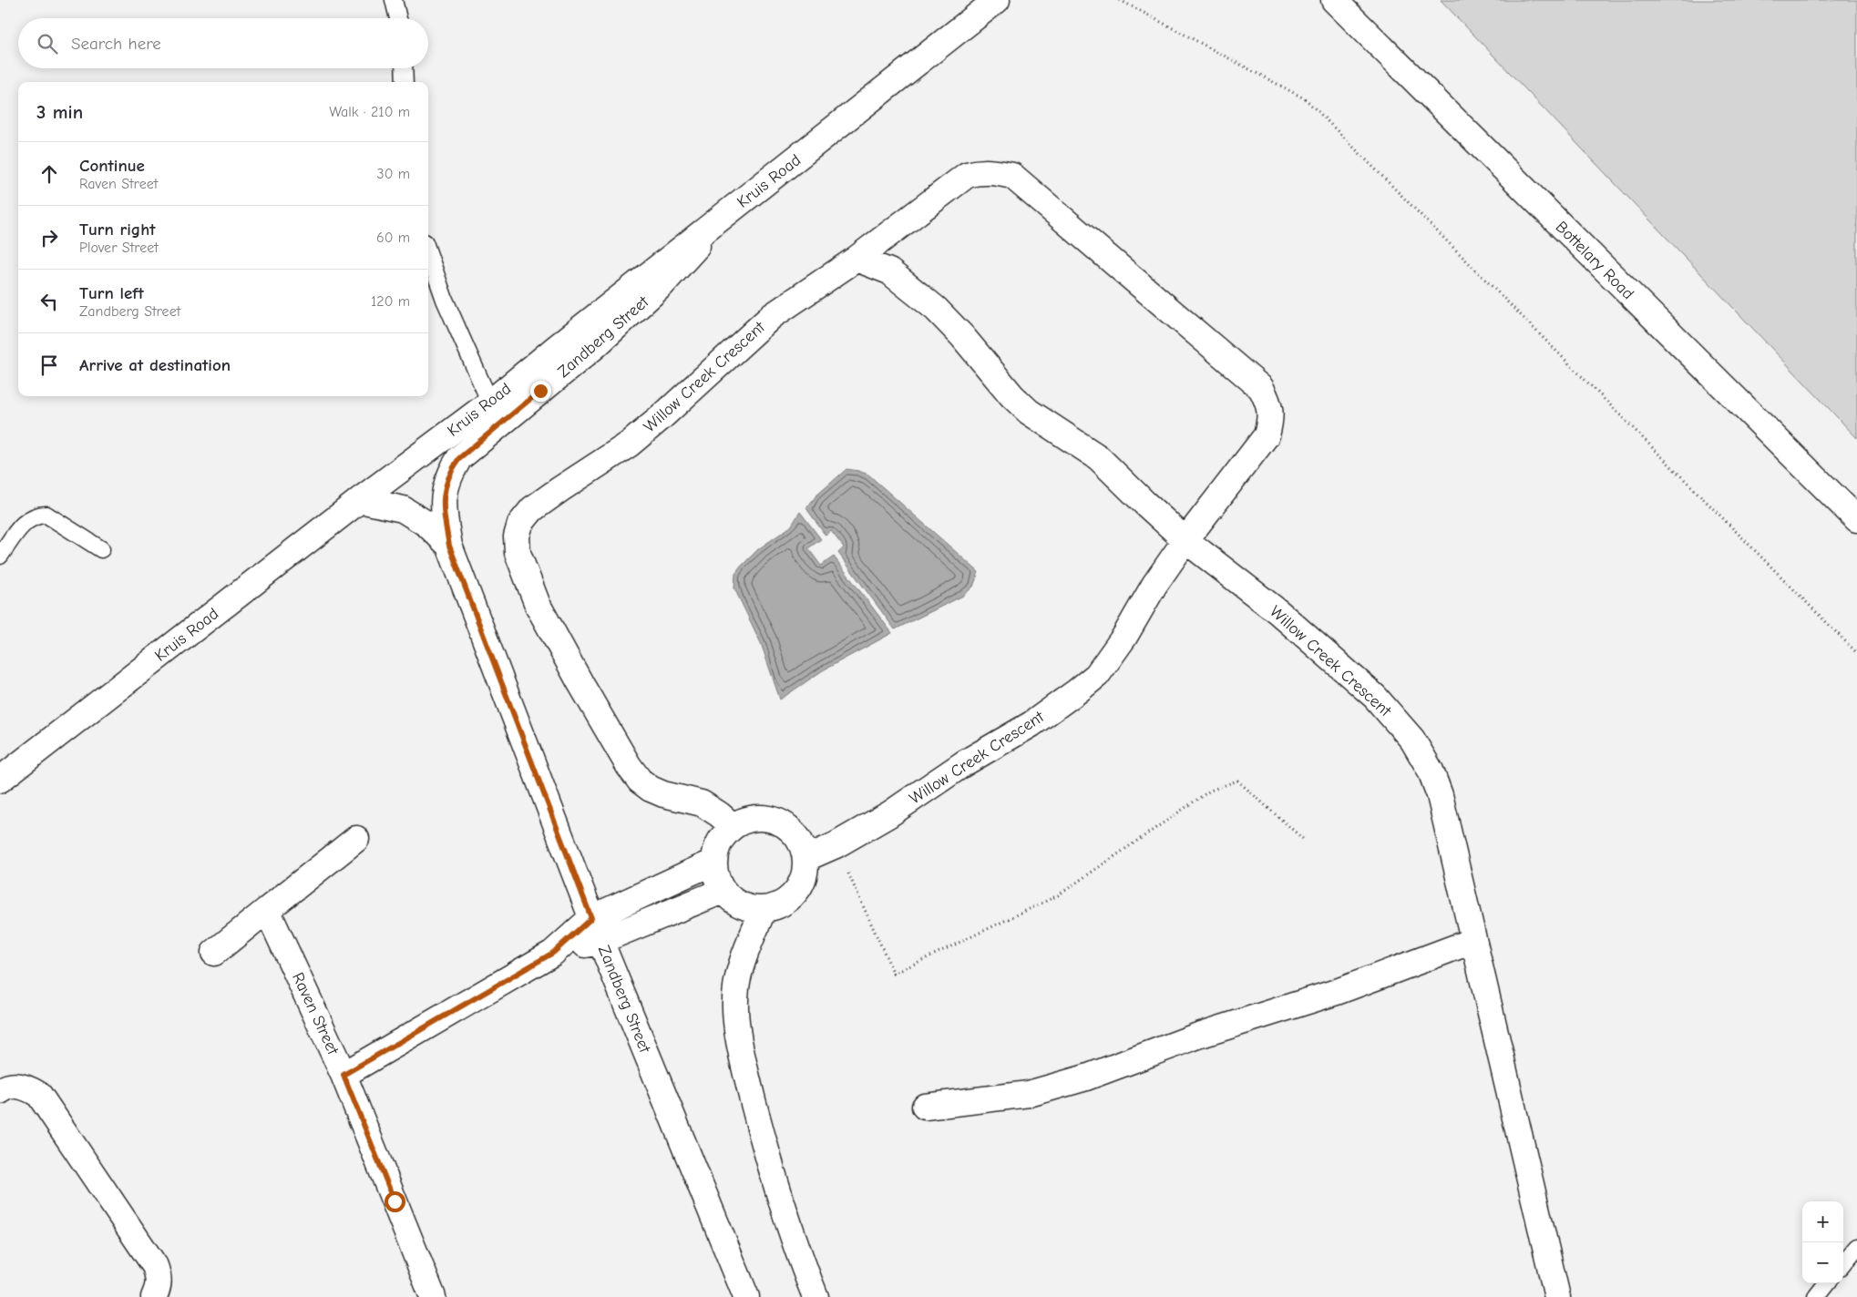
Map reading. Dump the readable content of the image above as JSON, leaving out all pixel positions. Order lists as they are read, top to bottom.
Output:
{
  "streets": {
    "street": [
      "Kruis Road",
      "Bottelary Road",
      "Zandberg Street",
      "Willow Creek Crescent",
      "Raven Street"
    ]
  },
  "crossings": [
    ["Kruis Road", "Zandberg Street"]
  ],
  "page": {
    "search": "Search here",
    "heading": ["3 min", "Walk · 210 m"],
    "list": [
      ["Continue", "Raven Street", "30 m"],
      ["Turn right", "Plover Street", "60 m"],
      ["Turn left", "Zandberg Street", "120 m"],
      "Arrive at destination"
    ],
    "map_buttons": ["+", "−"]
  }
}
